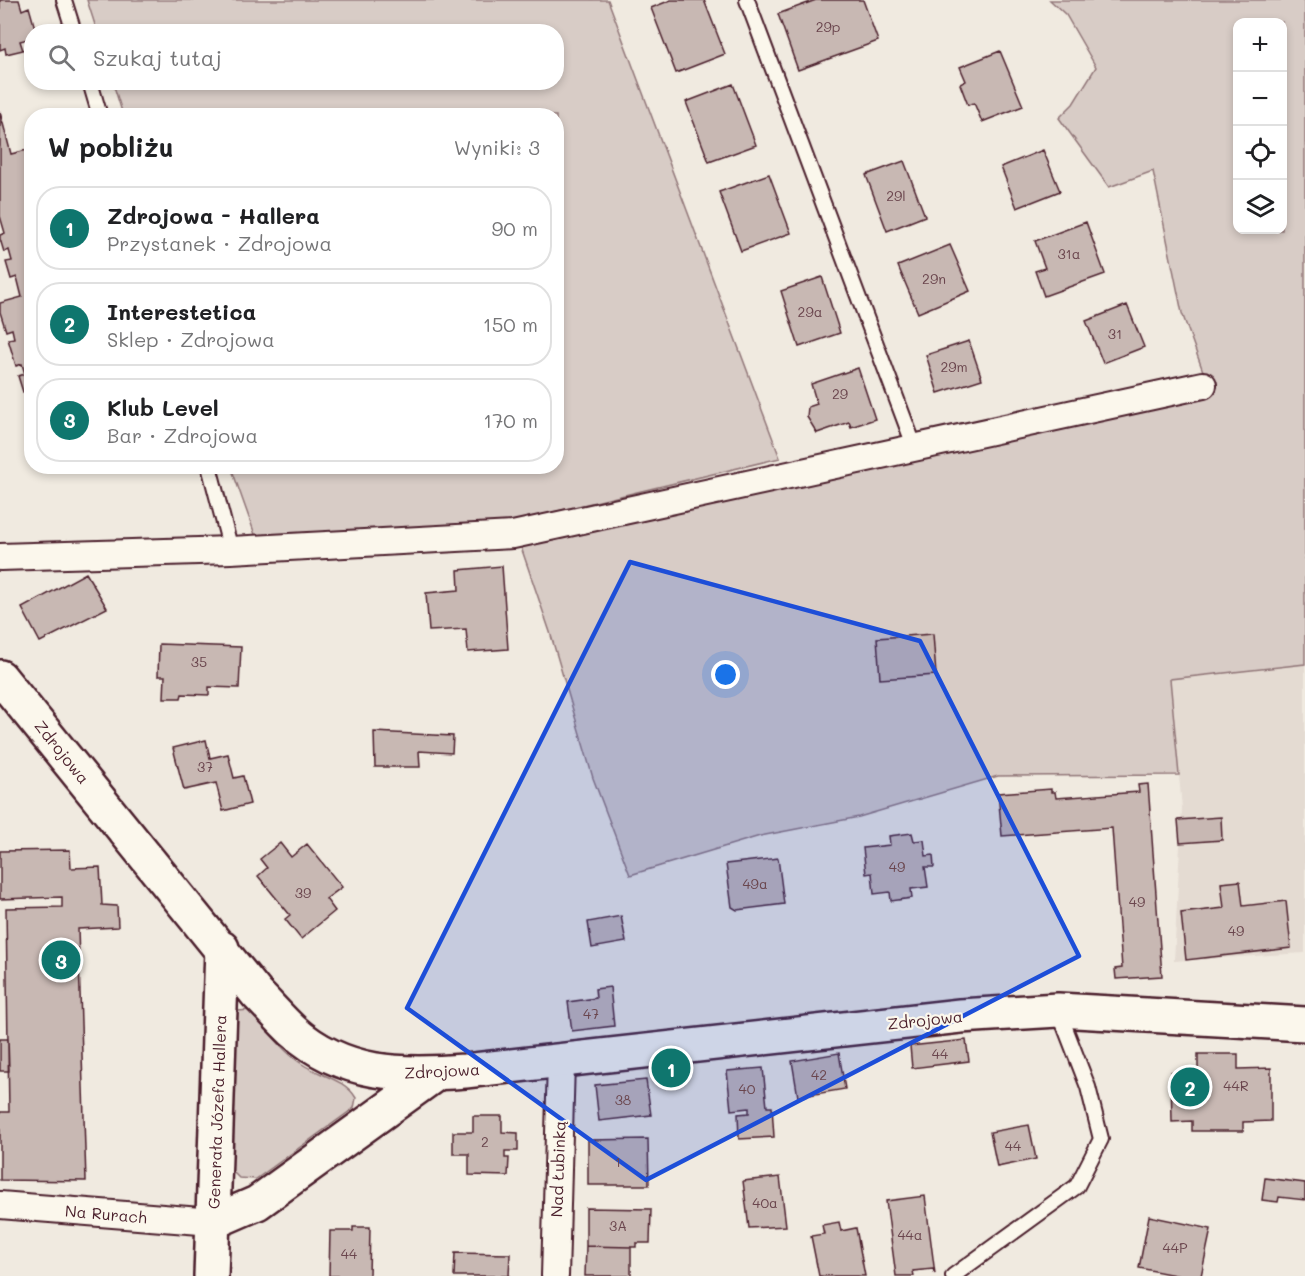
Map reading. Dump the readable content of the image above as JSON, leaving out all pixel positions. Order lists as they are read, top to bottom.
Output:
{
  "streets": {
    "street": [
      "Zdrojowa",
      "Generała Józefa Hallera",
      "Nad Łubinką",
      "Na Rurach"
    ]
  },
  "crossings": [
    ["Zdrojowa", "Generała Józefa Hallera"],
    ["Zdrojowa", "Nad Łubinką"],
    ["Generała Józefa Hallera", "Na Rurach"]
  ],
  "house_numbers": [
    "29p",
    "29l",
    "31a",
    "29n",
    "29a",
    "31",
    "29m",
    "29",
    "35",
    "37",
    "49",
    "49a",
    "39",
    "49",
    "49",
    "47",
    "44",
    "42",
    "44R",
    "40",
    "38",
    "2",
    "44",
    "1",
    "40a",
    "3A",
    "44a",
    "44P",
    "44"
  ],
  "page": {
    "map_buttons": ["+", "−"],
    "search": "Szukaj tutaj",
    "heading": ["W pobliżu", "Wyniki: 3"],
    "list": [
      {
        "mark": "1",
        "name": "Zdrojowa - Hallera",
        "note": "Przystanek · Zdrojowa",
        "value": "90 m"
      },
      {
        "mark": "2",
        "name": "Interestetica",
        "note": "Sklep · Zdrojowa",
        "value": "150 m"
      },
      {
        "mark": "3",
        "name": "Klub Level",
        "note": "Bar · Zdrojowa",
        "value": "170 m"
      }
    ],
    "pins": ["3", "1", "2"]
  }
}
